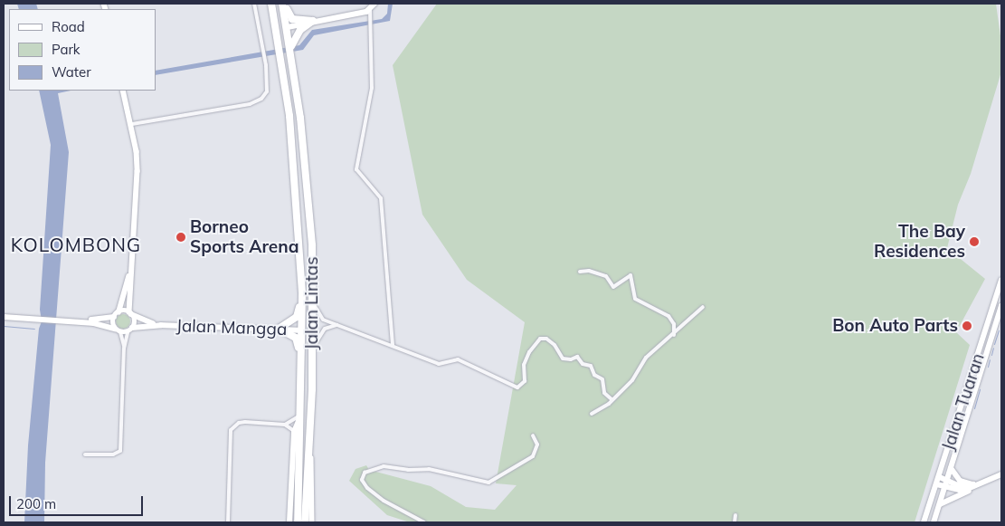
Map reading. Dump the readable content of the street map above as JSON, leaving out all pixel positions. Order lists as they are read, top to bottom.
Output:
{
  "streets": {
    "highway": ["Jalan Lintas"],
    "main road": ["Jalan Tuaran"],
    "street": ["Jalan Mangga"]
  },
  "crossings": [
    ["Jalan Lintas", "Jalan Mangga"]
  ],
  "districts": ["KOLOMBONG"],
  "places": ["Borneo Sports Arena", "The Bay Residences", "Bon Auto Parts"],
  "legend": ["Road", "Park", "Water"],
  "scale_bar": "200 m"
}
